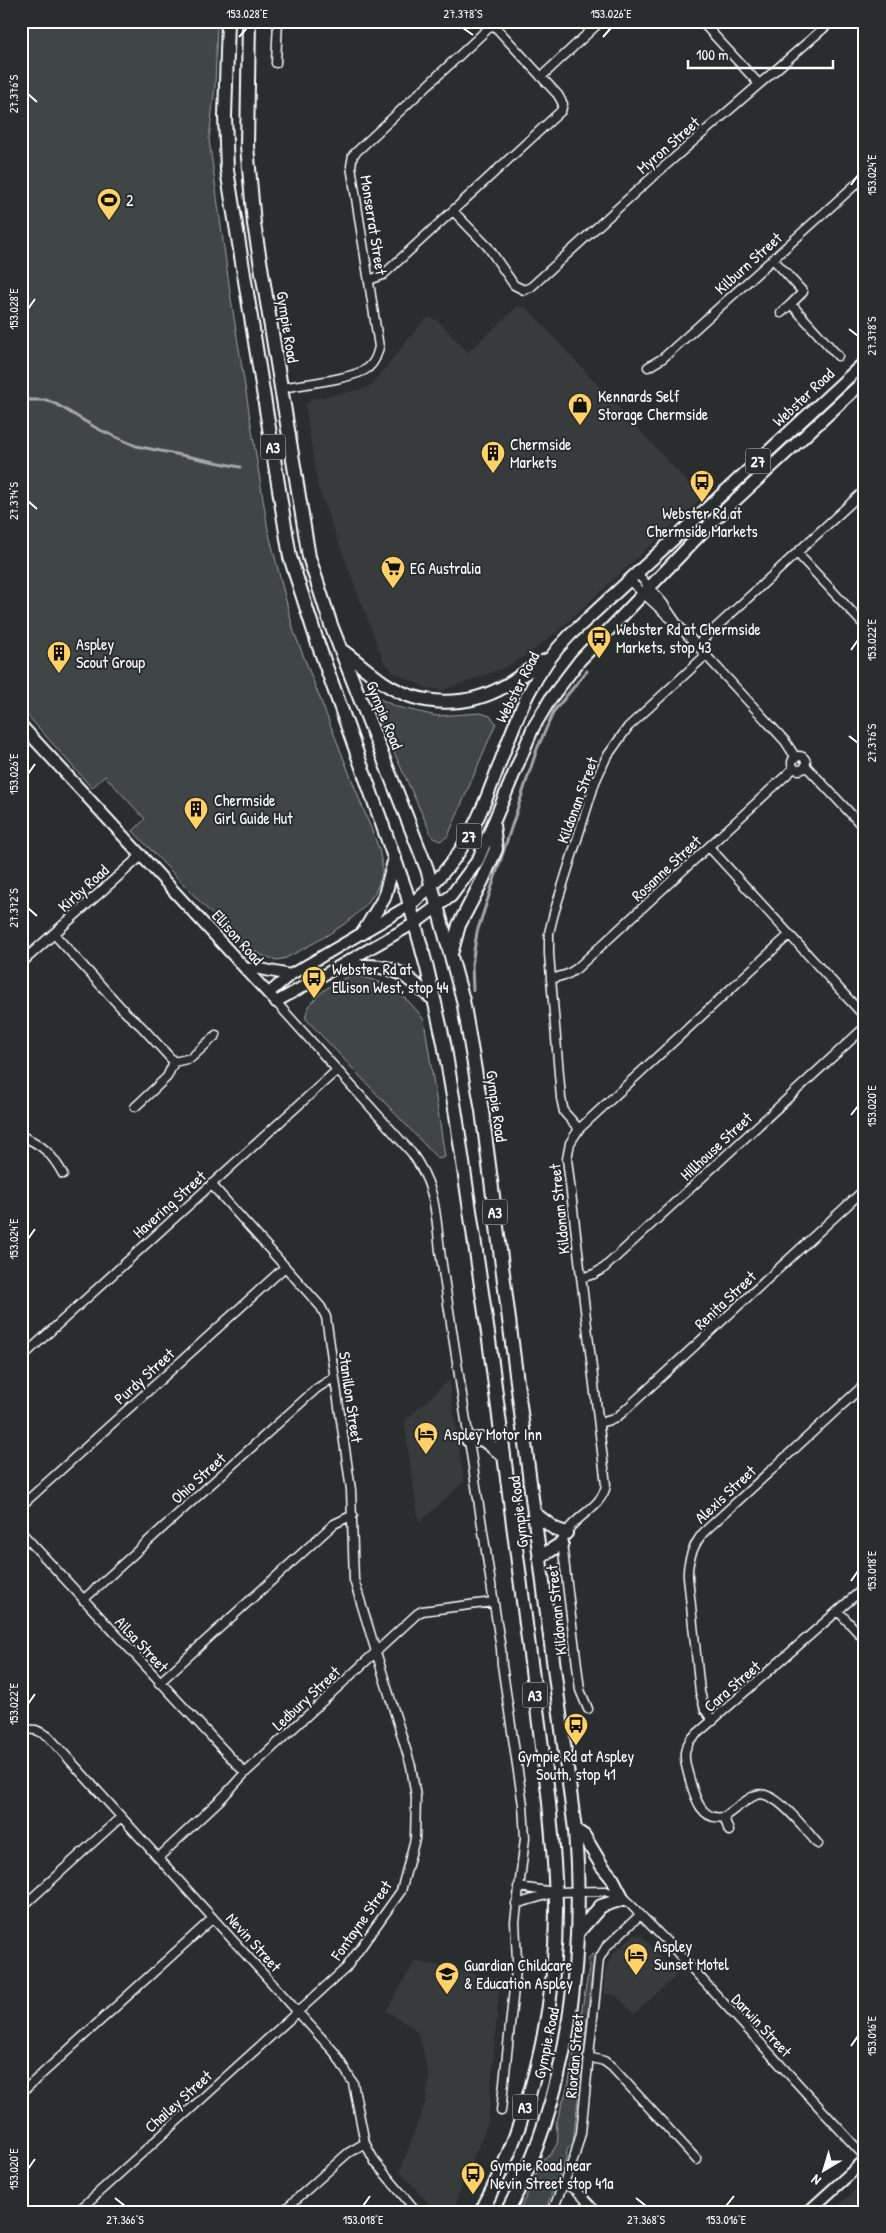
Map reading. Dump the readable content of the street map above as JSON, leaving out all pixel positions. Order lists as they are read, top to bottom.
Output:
{
  "streets": {
    "highway": ["Gympie Road", "A3"],
    "main road": ["Webster Road", "27", "Ellison Road"],
    "street": [
      "Myron Street",
      "Monserrat Street",
      "Kilburn Street",
      "Kildonan Street",
      "Rosanne Street",
      "Kirby Road",
      "Hillhouse Street",
      "Havering Street",
      "Renita Street",
      "Purdy Street",
      "Stanillon Street",
      "Ohio Street",
      "Alexis Street",
      "Ailsa Street",
      "Cara Street",
      "Ledbury Street",
      "Fontayne Street",
      "Nevin Street",
      "Darwin Street",
      "Riordan Street",
      "Chailey Street"
    ]
  },
  "crossings": [
    ["Monserrat Street", "Gympie Road"],
    ["Gympie Road", "Webster Road"],
    ["Gympie Road", "Darwin Street"],
    ["Webster Road", "Ellison Road"],
    ["Kildonan Street", "Rosanne Street"],
    ["Kildonan Street", "Hillhouse Street"],
    ["Kildonan Street", "Renita Street"],
    ["Kirby Road", "Ellison Road"],
    ["Ellison Road", "Havering Street"],
    ["Havering Street", "Stanillon Street"],
    ["Purdy Street", "Stanillon Street"],
    ["Stanillon Street", "Ohio Street"],
    ["Stanillon Street", "Ledbury Street"],
    ["Stanillon Street", "Fontayne Street"],
    ["Ohio Street", "Ailsa Street"],
    ["Alexis Street", "Cara Street"],
    ["Ailsa Street", "Ledbury Street"],
    ["Ledbury Street", "Fontayne Street"],
    ["Ledbury Street", "Nevin Street"],
    ["Fontayne Street", "Nevin Street"],
    ["Fontayne Street", "Chailey Street"],
    ["Nevin Street", "Chailey Street"],
    ["Darwin Street", "Riordan Street"]
  ],
  "places": {
    "sports": ["2"],
    "shop": ["Kennards Self Storage Chermside"],
    "building": ["Chermside Markets", "Aspley Scout Group", "Chermside Girl Guide Hut"],
    "bus stop": [
      "Webster Rd at Chermside Markets",
      "Webster Rd at Chermside Markets, stop 43",
      "Webster Rd at Ellison West, stop 44",
      "Gympie Rd at Aspley South, stop 41",
      "Gympie Road near Nevin Street stop 41a"
    ],
    "supermarket": ["EG Australia"],
    "hotel": ["Aspley Motor Inn", "Aspley Sunset Motel"],
    "school or university": ["Guardian Childcare & Education Aspley"]
  },
  "scale_bar": "100 m",
  "north": "bottom left",
  "coordinates": [
    "153.028°E",
    "27.378°S",
    "153.026°E",
    "27.376°S",
    "153.024°E",
    "27.374°S",
    "153.022°E",
    "27.372°S",
    "153.020°E",
    "153.018°E",
    "153.016°E",
    "27.366°S",
    "27.368°S"
  ]
}
